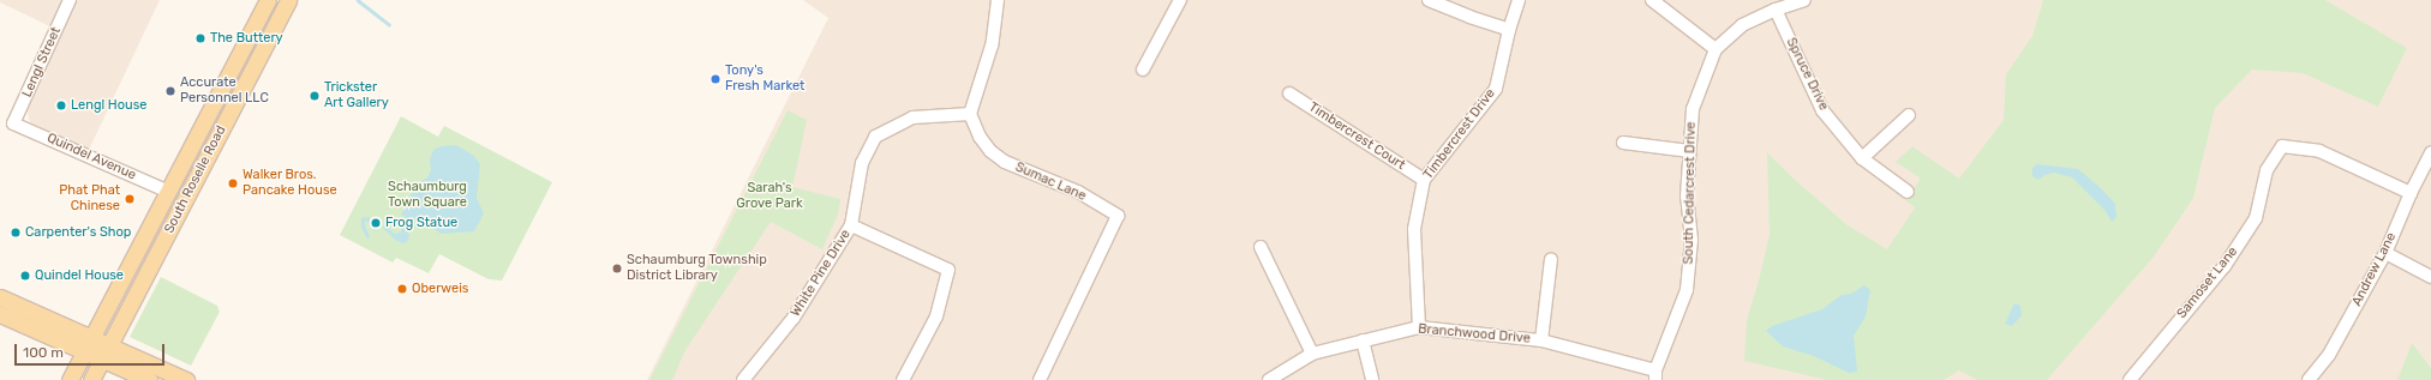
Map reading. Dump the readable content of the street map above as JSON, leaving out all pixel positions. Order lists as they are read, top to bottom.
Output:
{
  "streets": {
    "main road": ["South Roselle Road"],
    "street": [
      "Lengl Street",
      "Spruce Drive",
      "Timbercrest Drive",
      "Timbercrest Court",
      "Quindel Avenue",
      "Sumac Lane",
      "South Cedarcrest Drive",
      "Andrew Lane",
      "White Pine Drive",
      "Samoset Lane",
      "Branchwood Drive"
    ]
  },
  "crossings": [
    ["Lengl Street", "Quindel Avenue"],
    ["Spruce Drive", "South Cedarcrest Drive"],
    ["Timbercrest Drive", "Timbercrest Court"],
    ["Timbercrest Drive", "Branchwood Drive"],
    ["Quindel Avenue", "South Roselle Road"],
    ["Sumac Lane", "White Pine Drive"],
    ["South Cedarcrest Drive", "Branchwood Drive"],
    ["Andrew Lane", "Samoset Lane"]
  ],
  "parks": ["Schaumburg Town Square", "Sarah's Grove Park"],
  "places": [
    "The Buttery",
    "Tony's Fresh Market",
    "Accurate Personnel LLC",
    "Trickster Art Gallery",
    "Lengl House",
    "Walker Bros. Pancake House",
    "Phat Phat Chinese",
    "Frog Statue",
    "Carpenter's Shop",
    "Schaumburg Township District Library",
    "Quindel House",
    "Oberweis"
  ],
  "scale_bar": "100 m"
}
